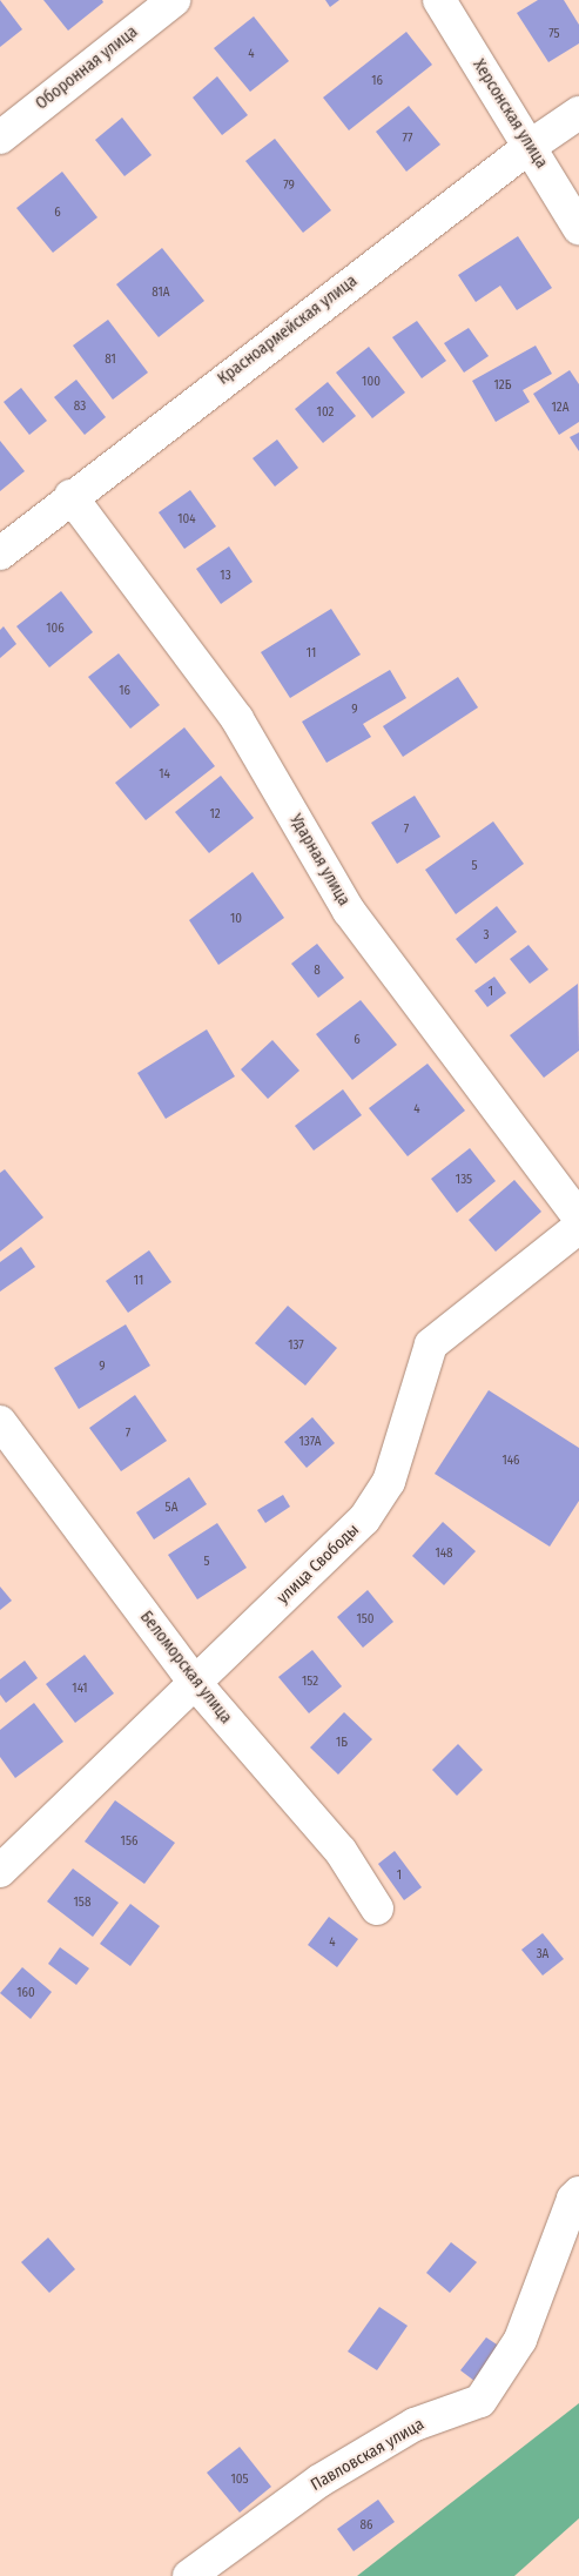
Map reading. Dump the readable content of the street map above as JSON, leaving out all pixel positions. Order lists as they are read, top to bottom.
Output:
{
  "streets": {
    "street": [
      "Оборонная улица",
      "Херсонская улица",
      "Красноармейская улица",
      "Ударная улица",
      "улица Свободы",
      "Беломорская улица",
      "Павловская улица"
    ]
  },
  "crossings": [
    ["Херсонская улица", "Красноармейская улица"],
    ["Красноармейская улица", "Ударная улица"],
    ["улица Свободы", "Беломорская улица"]
  ],
  "house_numbers": [
    "75",
    "4",
    "16",
    "77",
    "79",
    "6",
    "81А",
    "81",
    "100",
    "12Б",
    "83",
    "12А",
    "102",
    "104",
    "13",
    "106",
    "11",
    "16",
    "9",
    "14",
    "12",
    "7",
    "5",
    "10",
    "3",
    "8",
    "1",
    "6",
    "4",
    "135",
    "11",
    "137",
    "9",
    "7",
    "137А",
    "146",
    "5А",
    "148",
    "5",
    "150",
    "152",
    "141",
    "1Б",
    "156",
    "1",
    "158",
    "4",
    "3А",
    "160",
    "105",
    "86"
  ]
}
